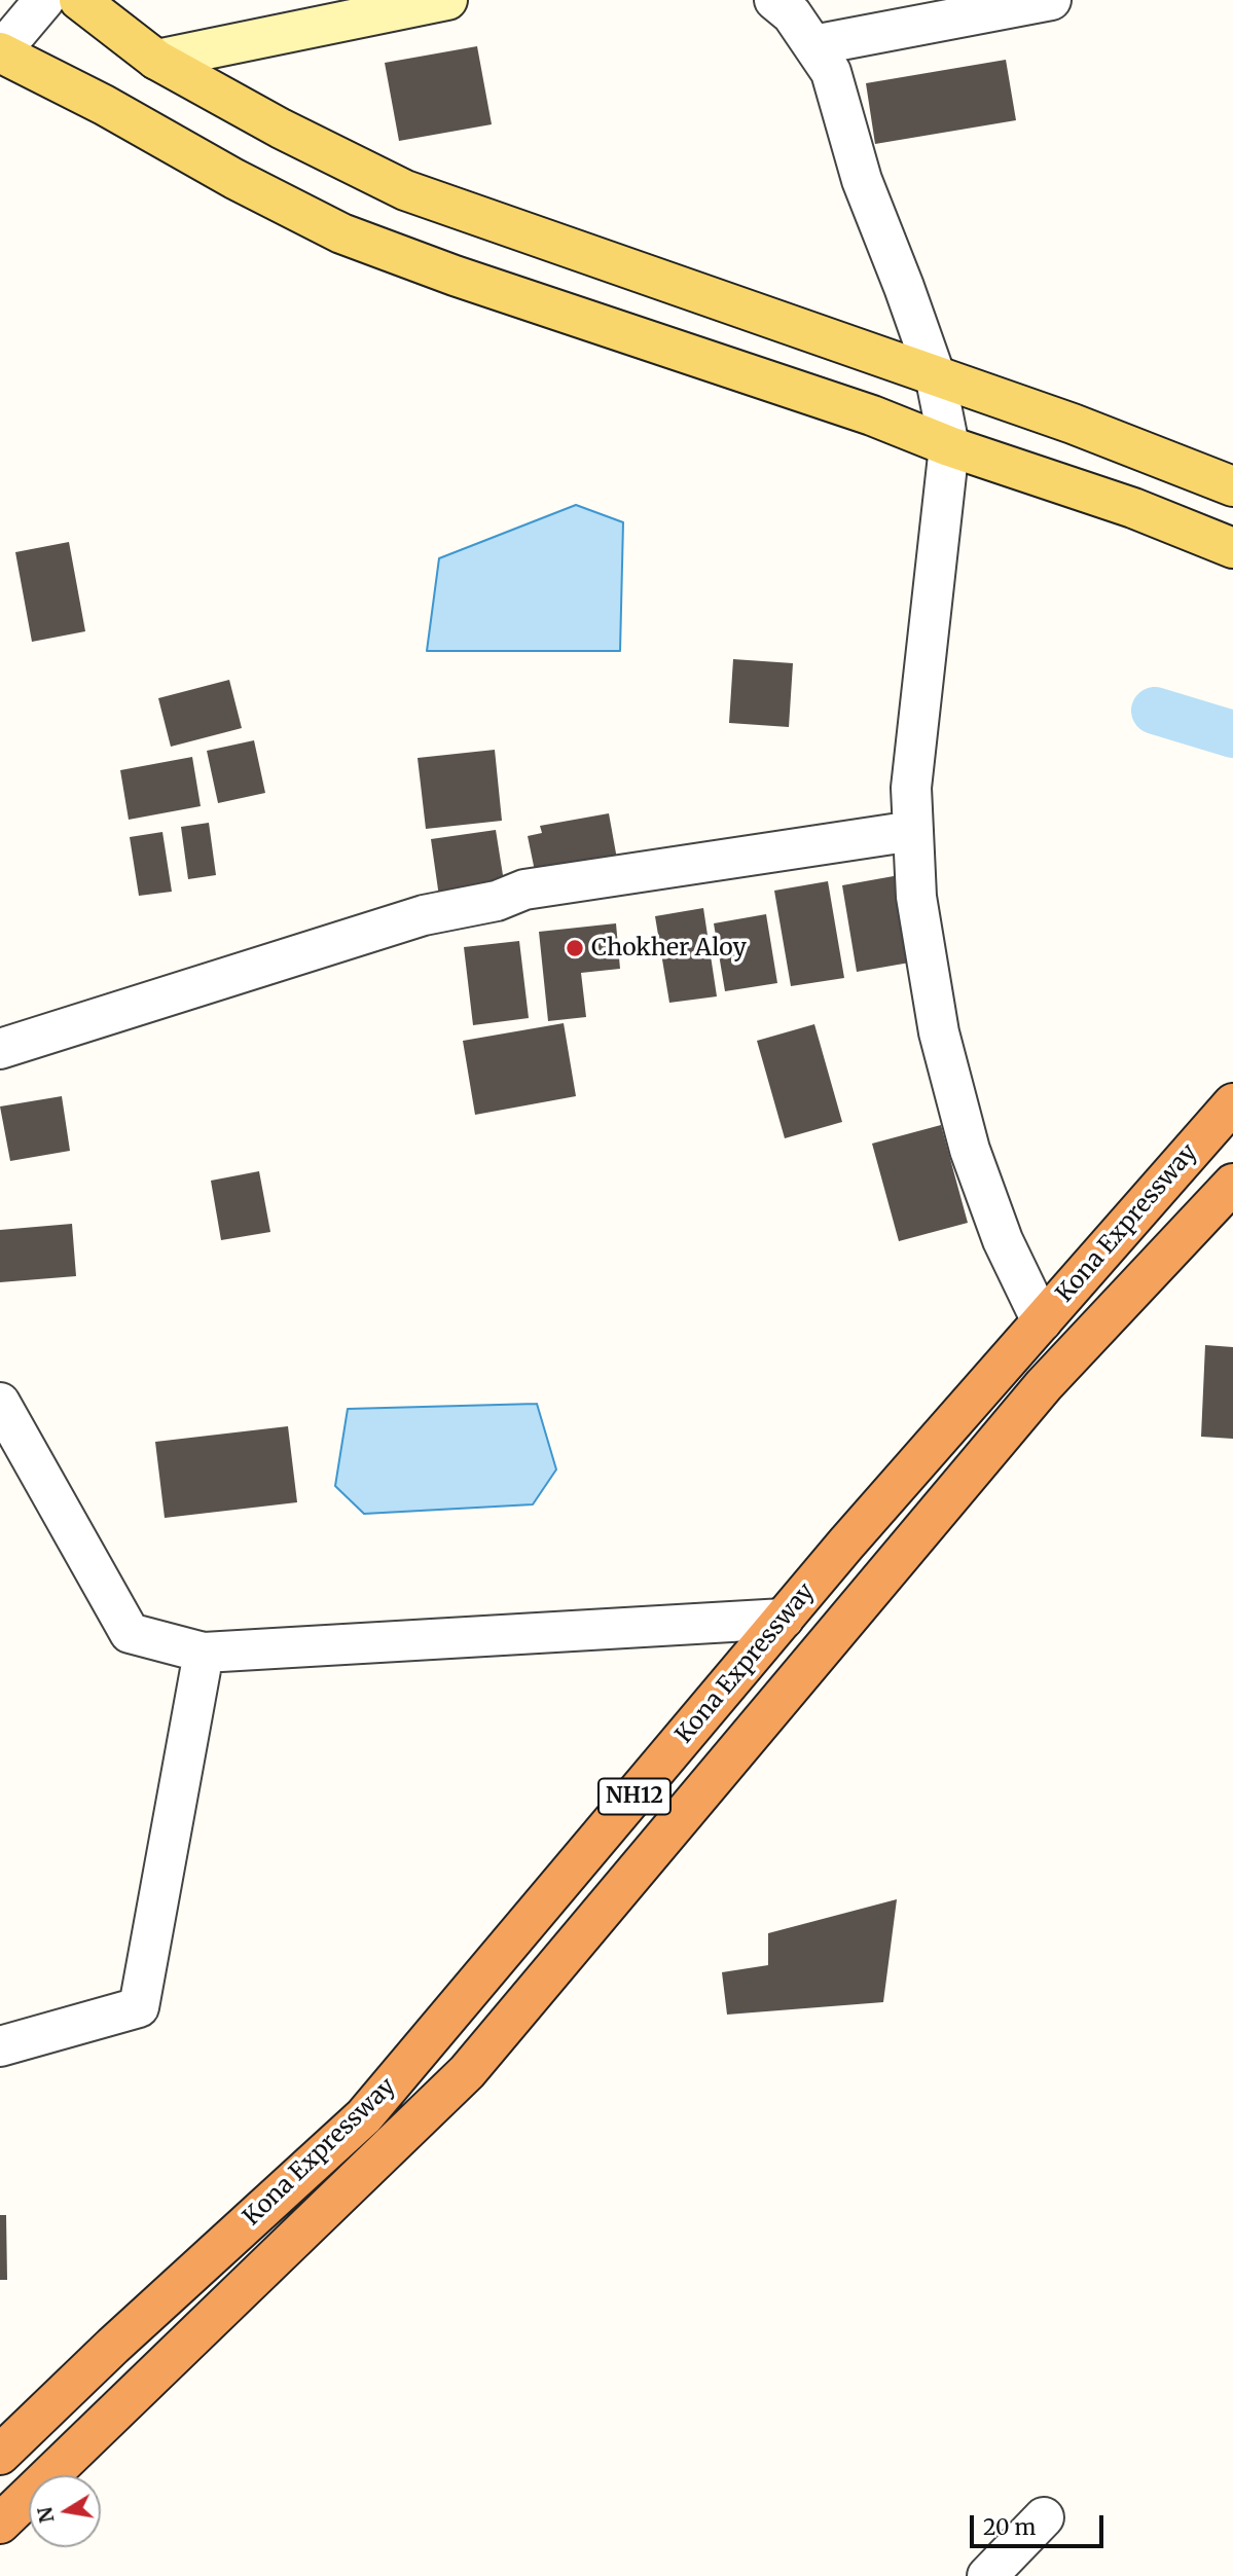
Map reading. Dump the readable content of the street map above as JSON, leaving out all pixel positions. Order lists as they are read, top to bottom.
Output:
{
  "streets": {
    "highway": ["Kona Expressway", "NH12"]
  },
  "places": ["Chokher Aloy"],
  "scale_bar": "20 m",
  "north": "left"
}
